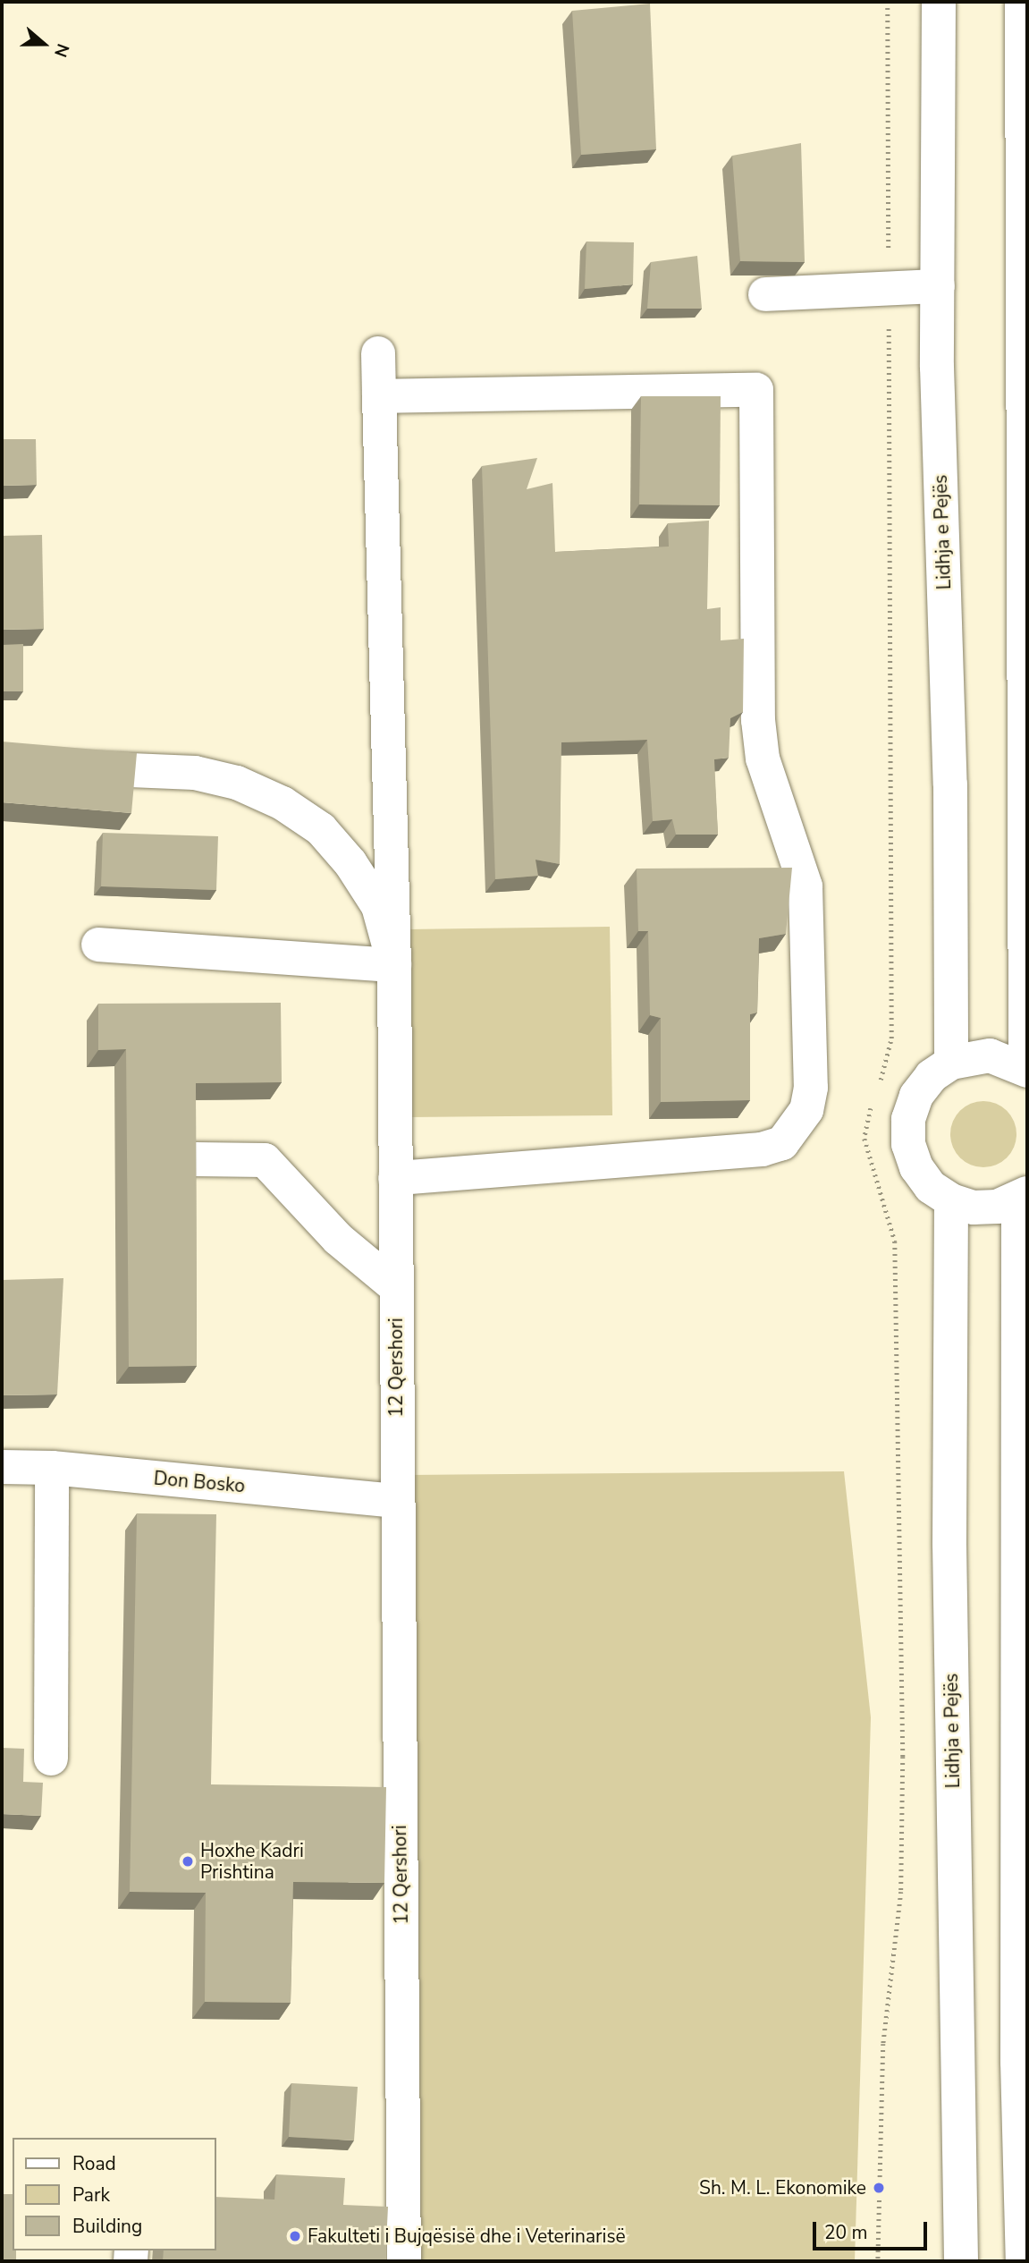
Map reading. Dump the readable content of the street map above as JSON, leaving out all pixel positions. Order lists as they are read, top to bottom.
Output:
{
  "streets": {
    "main road": ["Lidhja e Pejës", "12 Qershori", "Don Bosko"]
  },
  "crossings": [
    ["12 Qershori", "Don Bosko"]
  ],
  "places": ["Hoxhe Kadri Prishtina", "Sh. M. L. Ekonomike", "Fakulteti i Bujqësisë dhe i Veterinarisë"],
  "legend": ["Road", "Park", "Building"],
  "scale_bar": "20 m",
  "north": "right"
}
